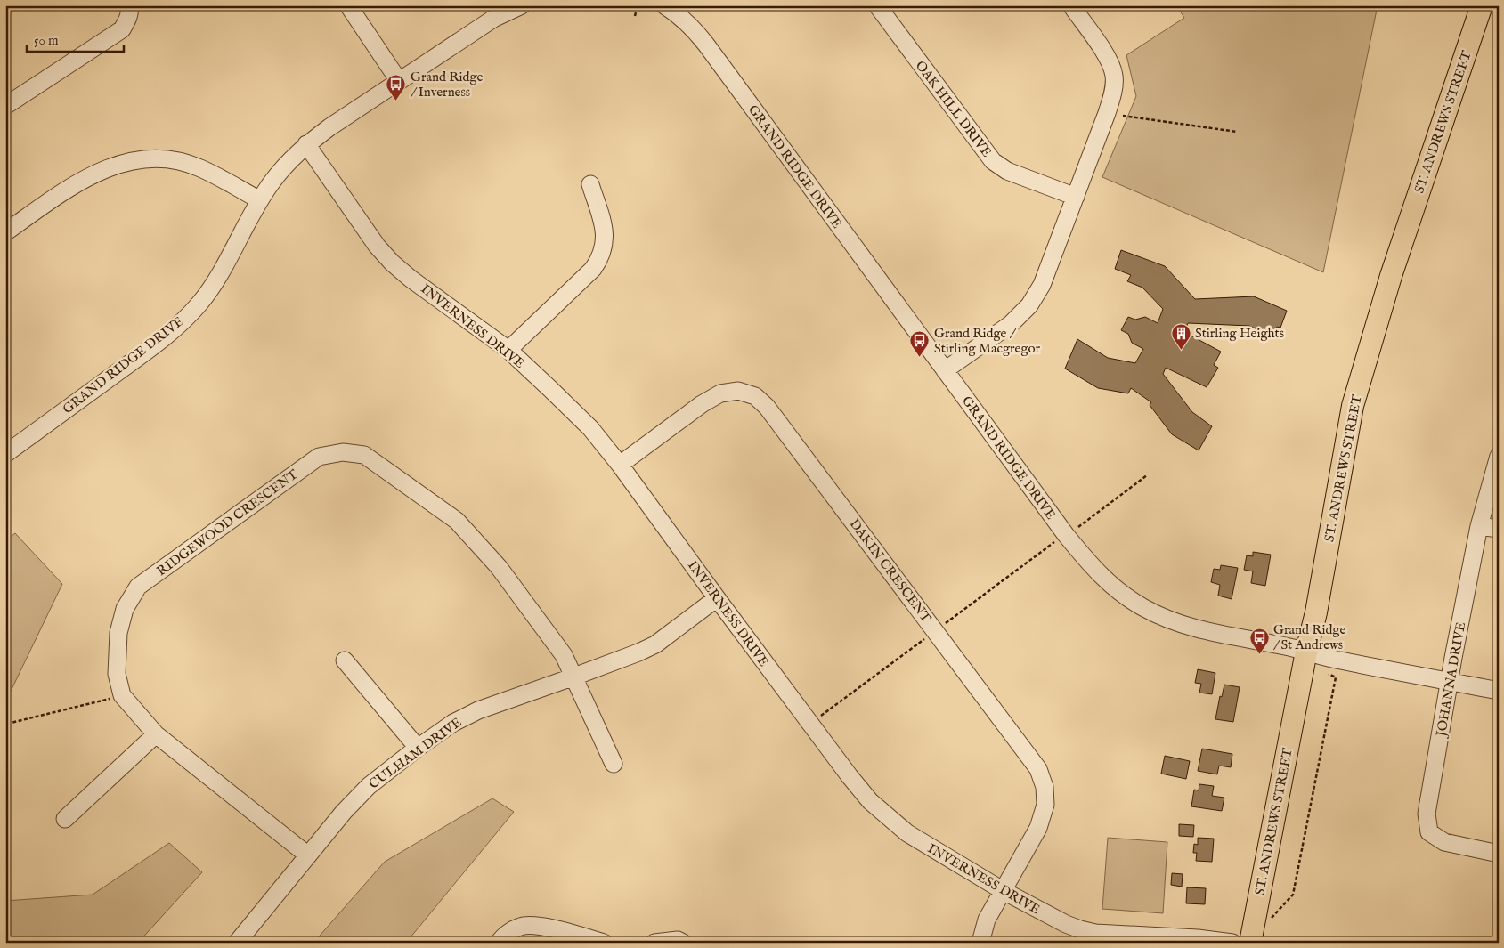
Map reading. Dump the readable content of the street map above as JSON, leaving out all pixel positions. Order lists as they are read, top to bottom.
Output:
{
  "streets": {
    "main road": ["ST. ANDREWS STREET"],
    "street": [
      "OAK HILL DRIVE",
      "GRAND RIDGE DRIVE",
      "INVERNESS DRIVE",
      "RIDGEWOOD CRESCENT",
      "DAKIN CRESCENT",
      "JOHANNA DRIVE",
      "CULHAM DRIVE"
    ]
  },
  "crossings": [
    ["ST. ANDREWS STREET", "GRAND RIDGE DRIVE"],
    ["GRAND RIDGE DRIVE", "INVERNESS DRIVE"],
    ["GRAND RIDGE DRIVE", "JOHANNA DRIVE"],
    ["INVERNESS DRIVE", "DAKIN CRESCENT"],
    ["INVERNESS DRIVE", "CULHAM DRIVE"],
    ["RIDGEWOOD CRESCENT", "CULHAM DRIVE"]
  ],
  "places": {
    "bus stop": ["Grand Ridge / Inverness", "Grand Ridge / Stirling Macgregor", "Grand Ridge / St Andrews"],
    "building": ["Stirling Heights"]
  },
  "scale_bar": "50 m"
}
